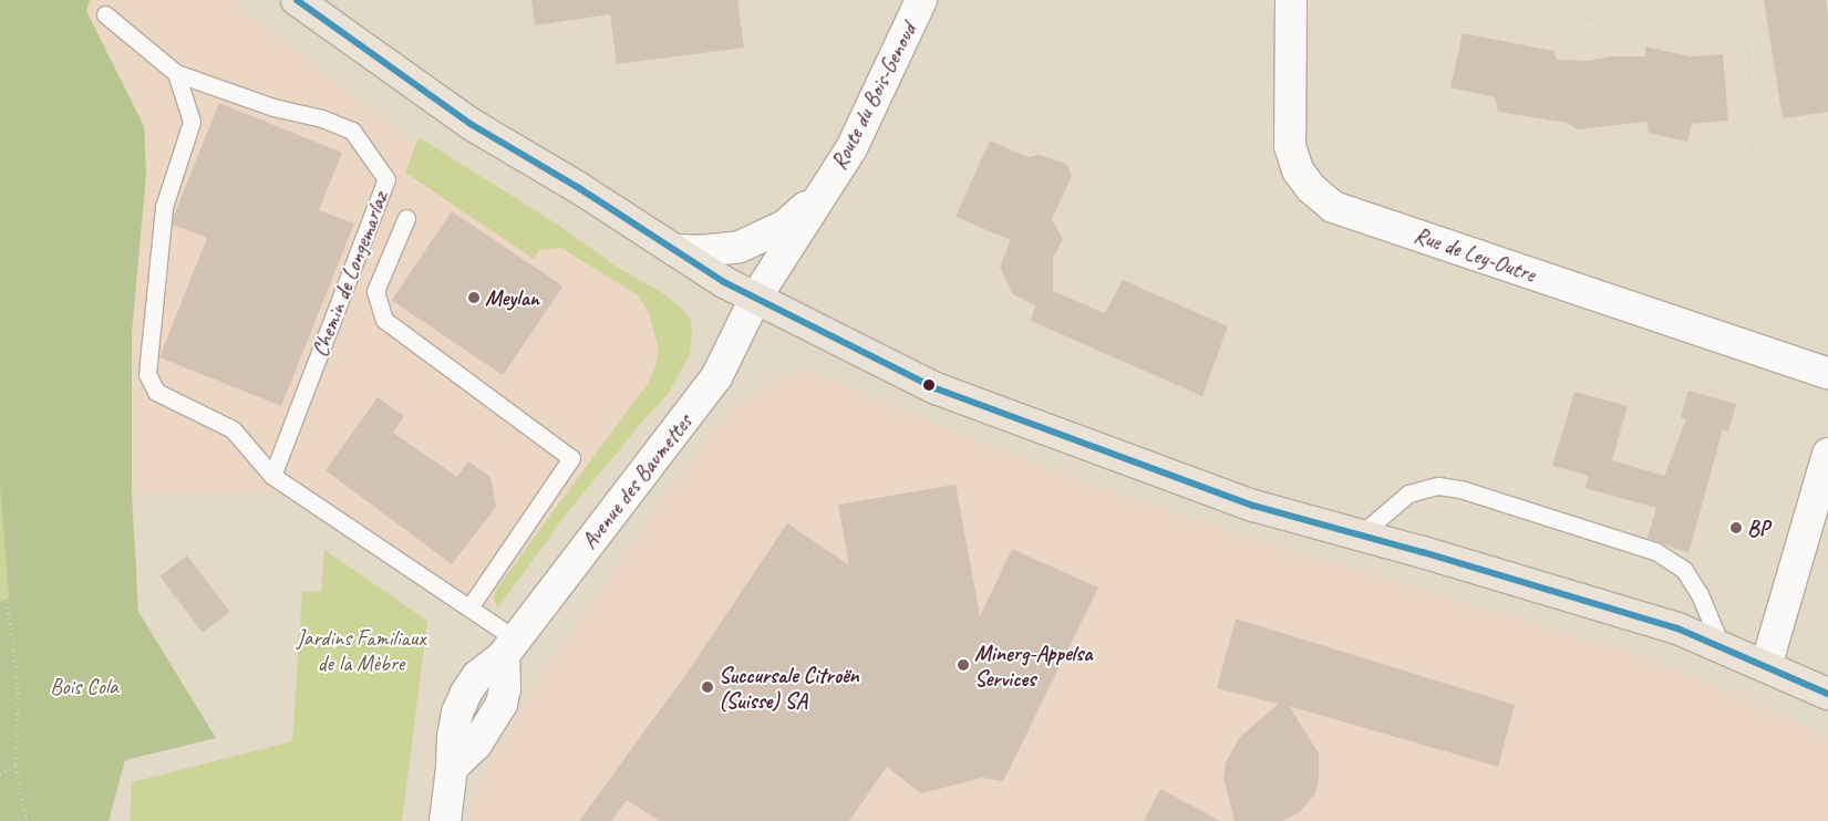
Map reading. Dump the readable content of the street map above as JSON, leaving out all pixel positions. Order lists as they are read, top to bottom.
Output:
{
  "streets": {
    "street": ["Route du Bois-Genoud", "Rue de Ley-Outre", "Avenue des Baumettes"],
    "lane": ["Chemin de Longemarlaz"]
  },
  "crossings": [
    ["Route du Bois-Genoud", "Avenue des Baumettes"]
  ],
  "parks": ["Jardins Familiaux de la Mèbre", "Bois Cola"],
  "places": [
    "Meylan",
    "BP",
    "Minerg-Appelsa Services",
    "Succursale Citroën (Suisse) SA"
  ]
}
